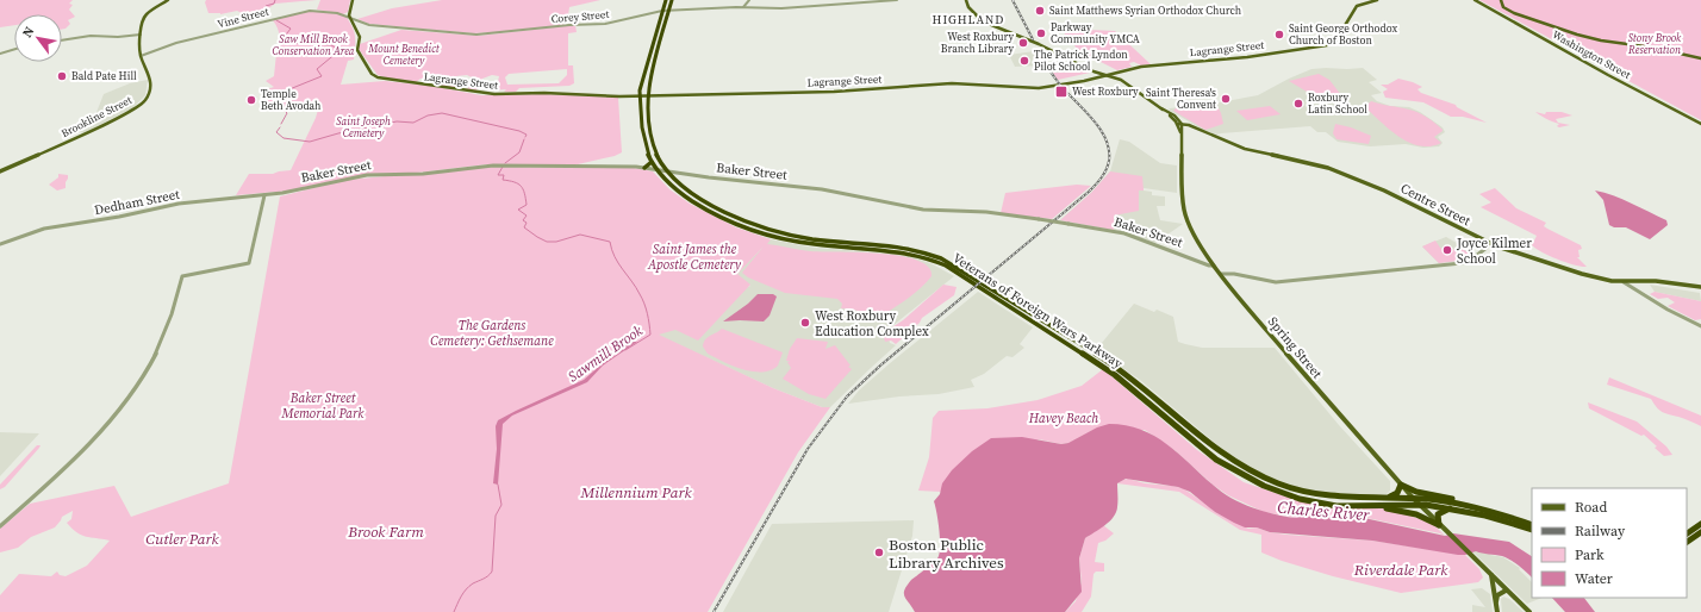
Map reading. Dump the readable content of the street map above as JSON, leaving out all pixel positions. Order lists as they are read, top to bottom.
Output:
{
  "streets": {
    "highway": ["Veterans of Foreign Wars Parkway"],
    "main road": [
      "Lagrange Street",
      "Washington Street",
      "Brookline Street",
      "Centre Street",
      "Spring Street"
    ],
    "street": [
      "Corey Street",
      "Vine Street",
      "Baker Street",
      "Dedham Street"
    ]
  },
  "crossings": [
    ["Corey Street", "Vine Street"],
    ["Corey Street", "Lagrange Street"],
    ["Corey Street", "Veterans of Foreign Wars Parkway"],
    ["Vine Street", "Lagrange Street"],
    ["Vine Street", "Brookline Street"],
    ["Lagrange Street", "Centre Street"],
    ["Lagrange Street", "Veterans of Foreign Wars Parkway"],
    ["Baker Street", "Dedham Street"],
    ["Baker Street", "Veterans of Foreign Wars Parkway"],
    ["Baker Street", "Spring Street"],
    ["Centre Street", "Spring Street"],
    ["Veterans of Foreign Wars Parkway", "Spring Street"]
  ],
  "districts": ["HIGHLAND"],
  "water": ["Sawmill Brook", "Charles River"],
  "parks": [
    "Stony Brook Reservation",
    "Saw Mill Brook Conservation Area",
    "Mount Benedict Cemetery",
    "Saint Joseph Cemetery",
    "Saint James the Apostle Cemetery",
    "The Gardens Cemetery: Gethsemane",
    "Baker Street Memorial Park",
    "Havey Beach",
    "Millennium Park",
    "Brook Farm",
    "Cutler Park",
    "Riverdale Park"
  ],
  "places": {
    "other": [
      "Saint Matthews Syrian Orthodox Church",
      "Parkway Community YMCA",
      "Saint George Orthodox Church of Boston",
      "West Roxbury Branch Library",
      "The Patrick Lyndon Pilot School",
      "Bald Pate Hill",
      "Saint Theresa's Convent",
      "Temple Beth Avodah",
      "Roxbury Latin School",
      "Joyce Kilmer School",
      "West Roxbury Education Complex",
      "Boston Public Library Archives"
    ],
    "transit": ["West Roxbury"]
  },
  "legend": [
    "Road",
    "Railway",
    "Park",
    "Water"
  ],
  "north": "top left"
}
